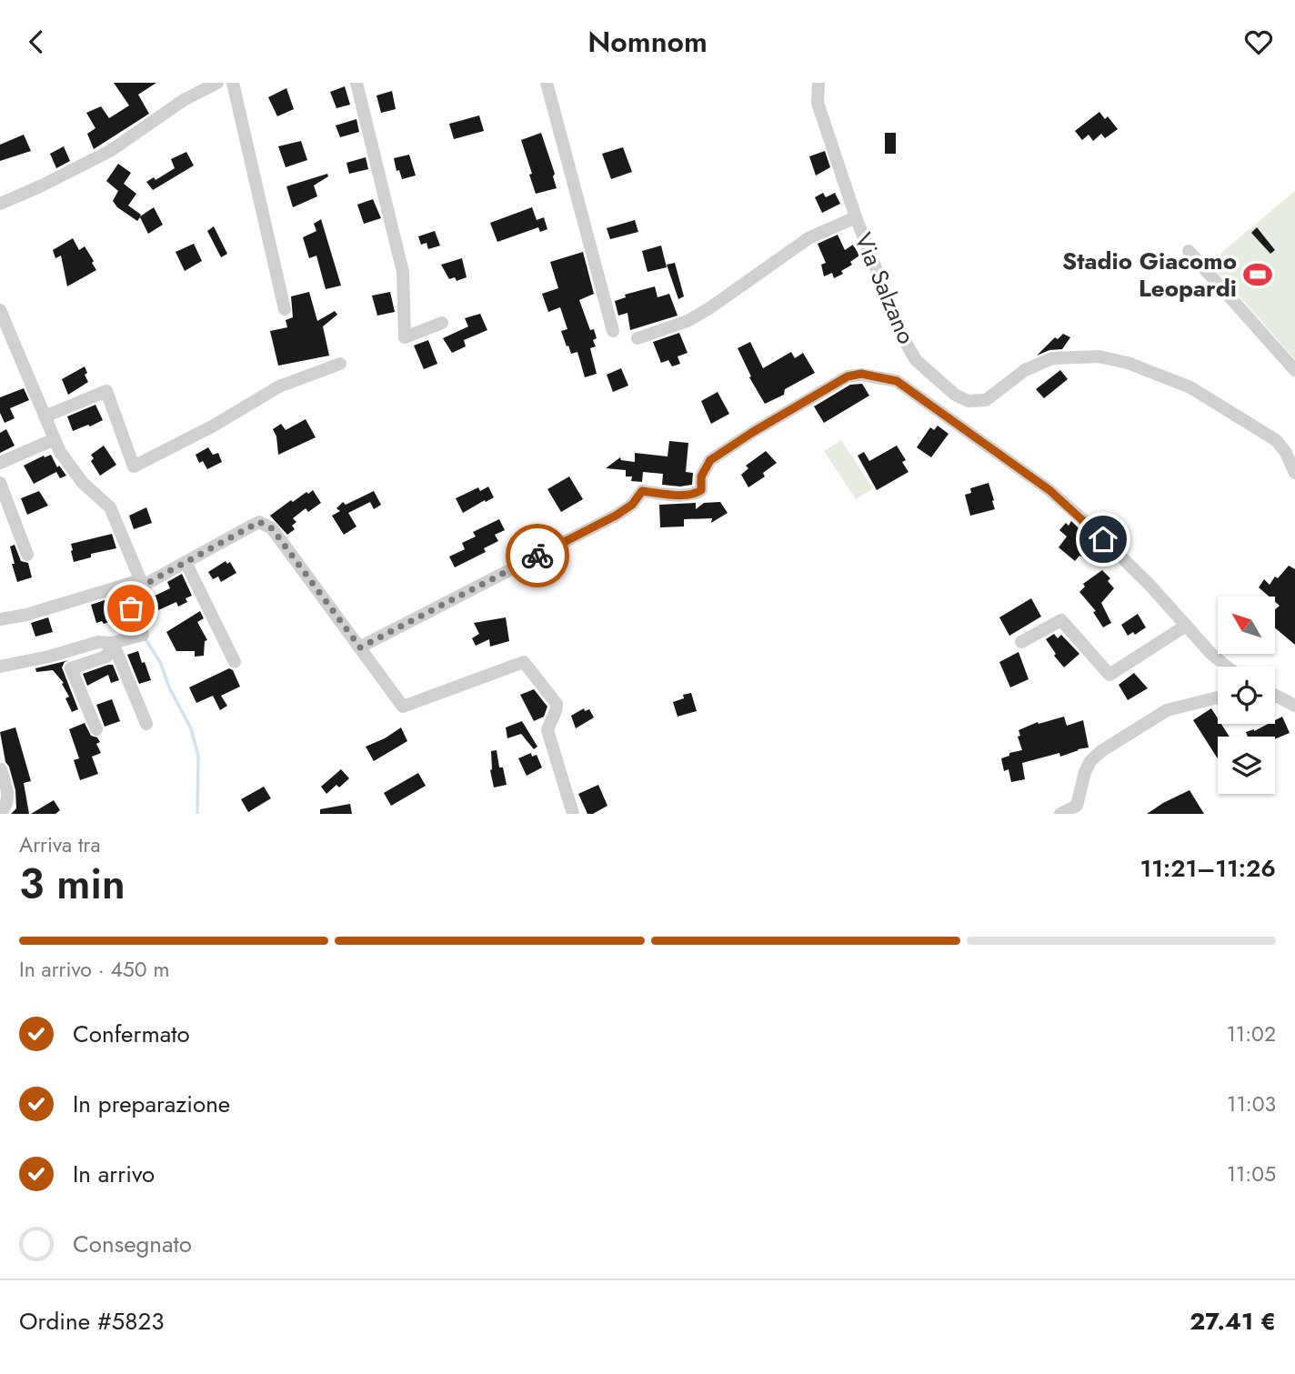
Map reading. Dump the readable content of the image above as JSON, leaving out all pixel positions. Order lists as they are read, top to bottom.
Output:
{
  "streets": {
    "street": ["Via Salzano"]
  },
  "places": {
    "sports": ["Stadio Giacomo Leopardi"]
  },
  "north": "top left",
  "page": {
    "header": "Nomnom",
    "heading": ["3 min", "Arriva tra", "11:21–11:26"],
    "panel": ["Ordine #5823", "27.41 €"],
    "bar": "In arrivo · 450 m",
    "list": [
      ["Confermato", "11:02"],
      ["In preparazione", "11:03"],
      ["In arrivo", "11:05"],
      "Consegnato"
    ]
  }
}
